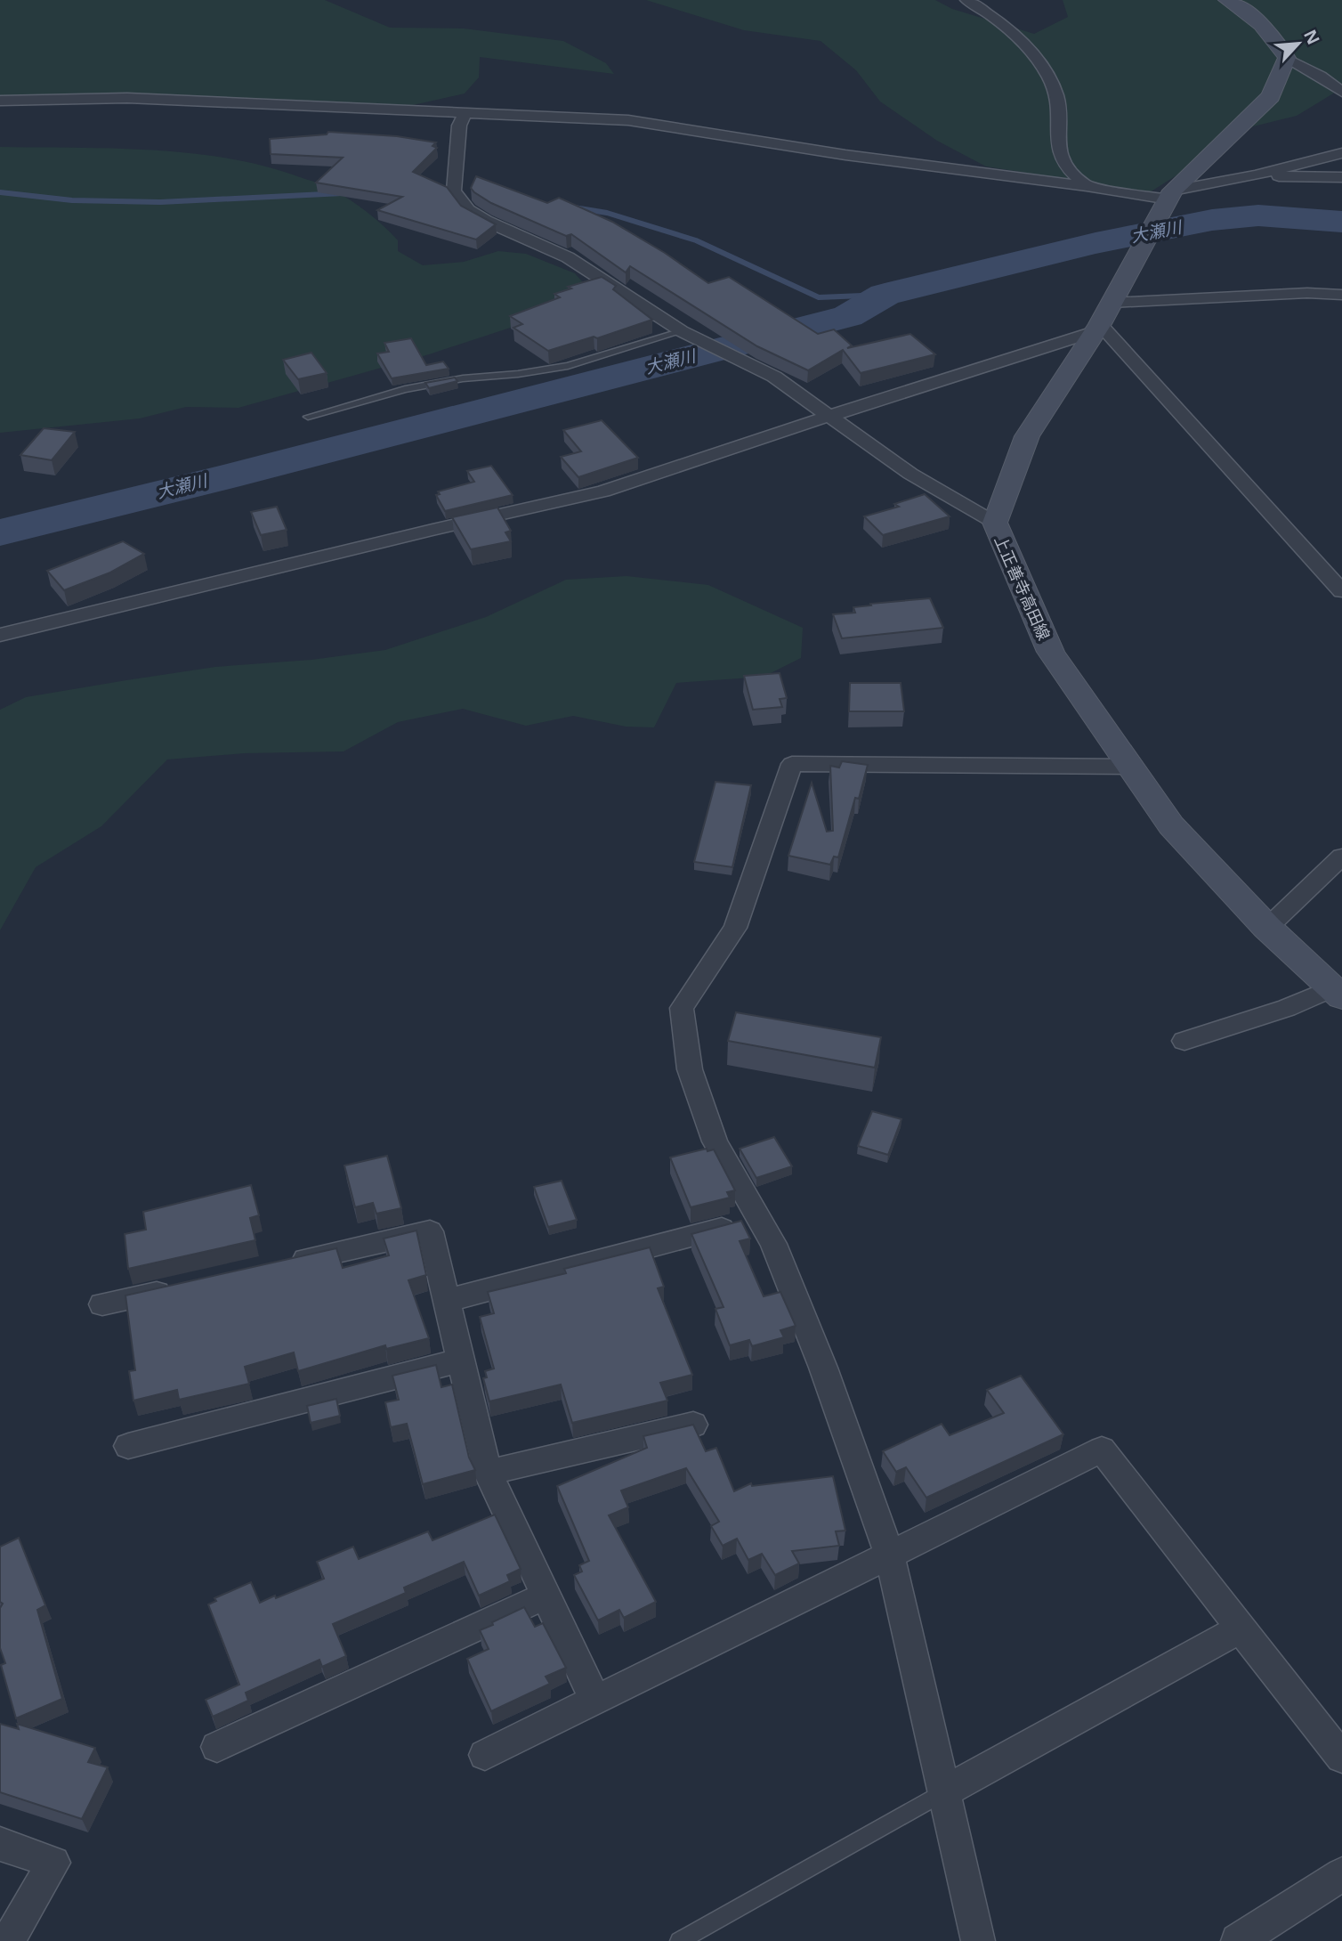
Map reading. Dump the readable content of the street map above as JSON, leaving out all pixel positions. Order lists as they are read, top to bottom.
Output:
{
  "streets": {
    "main road": ["上正善寺高田線"]
  },
  "water": ["大瀬川"],
  "north": "top right"
}
